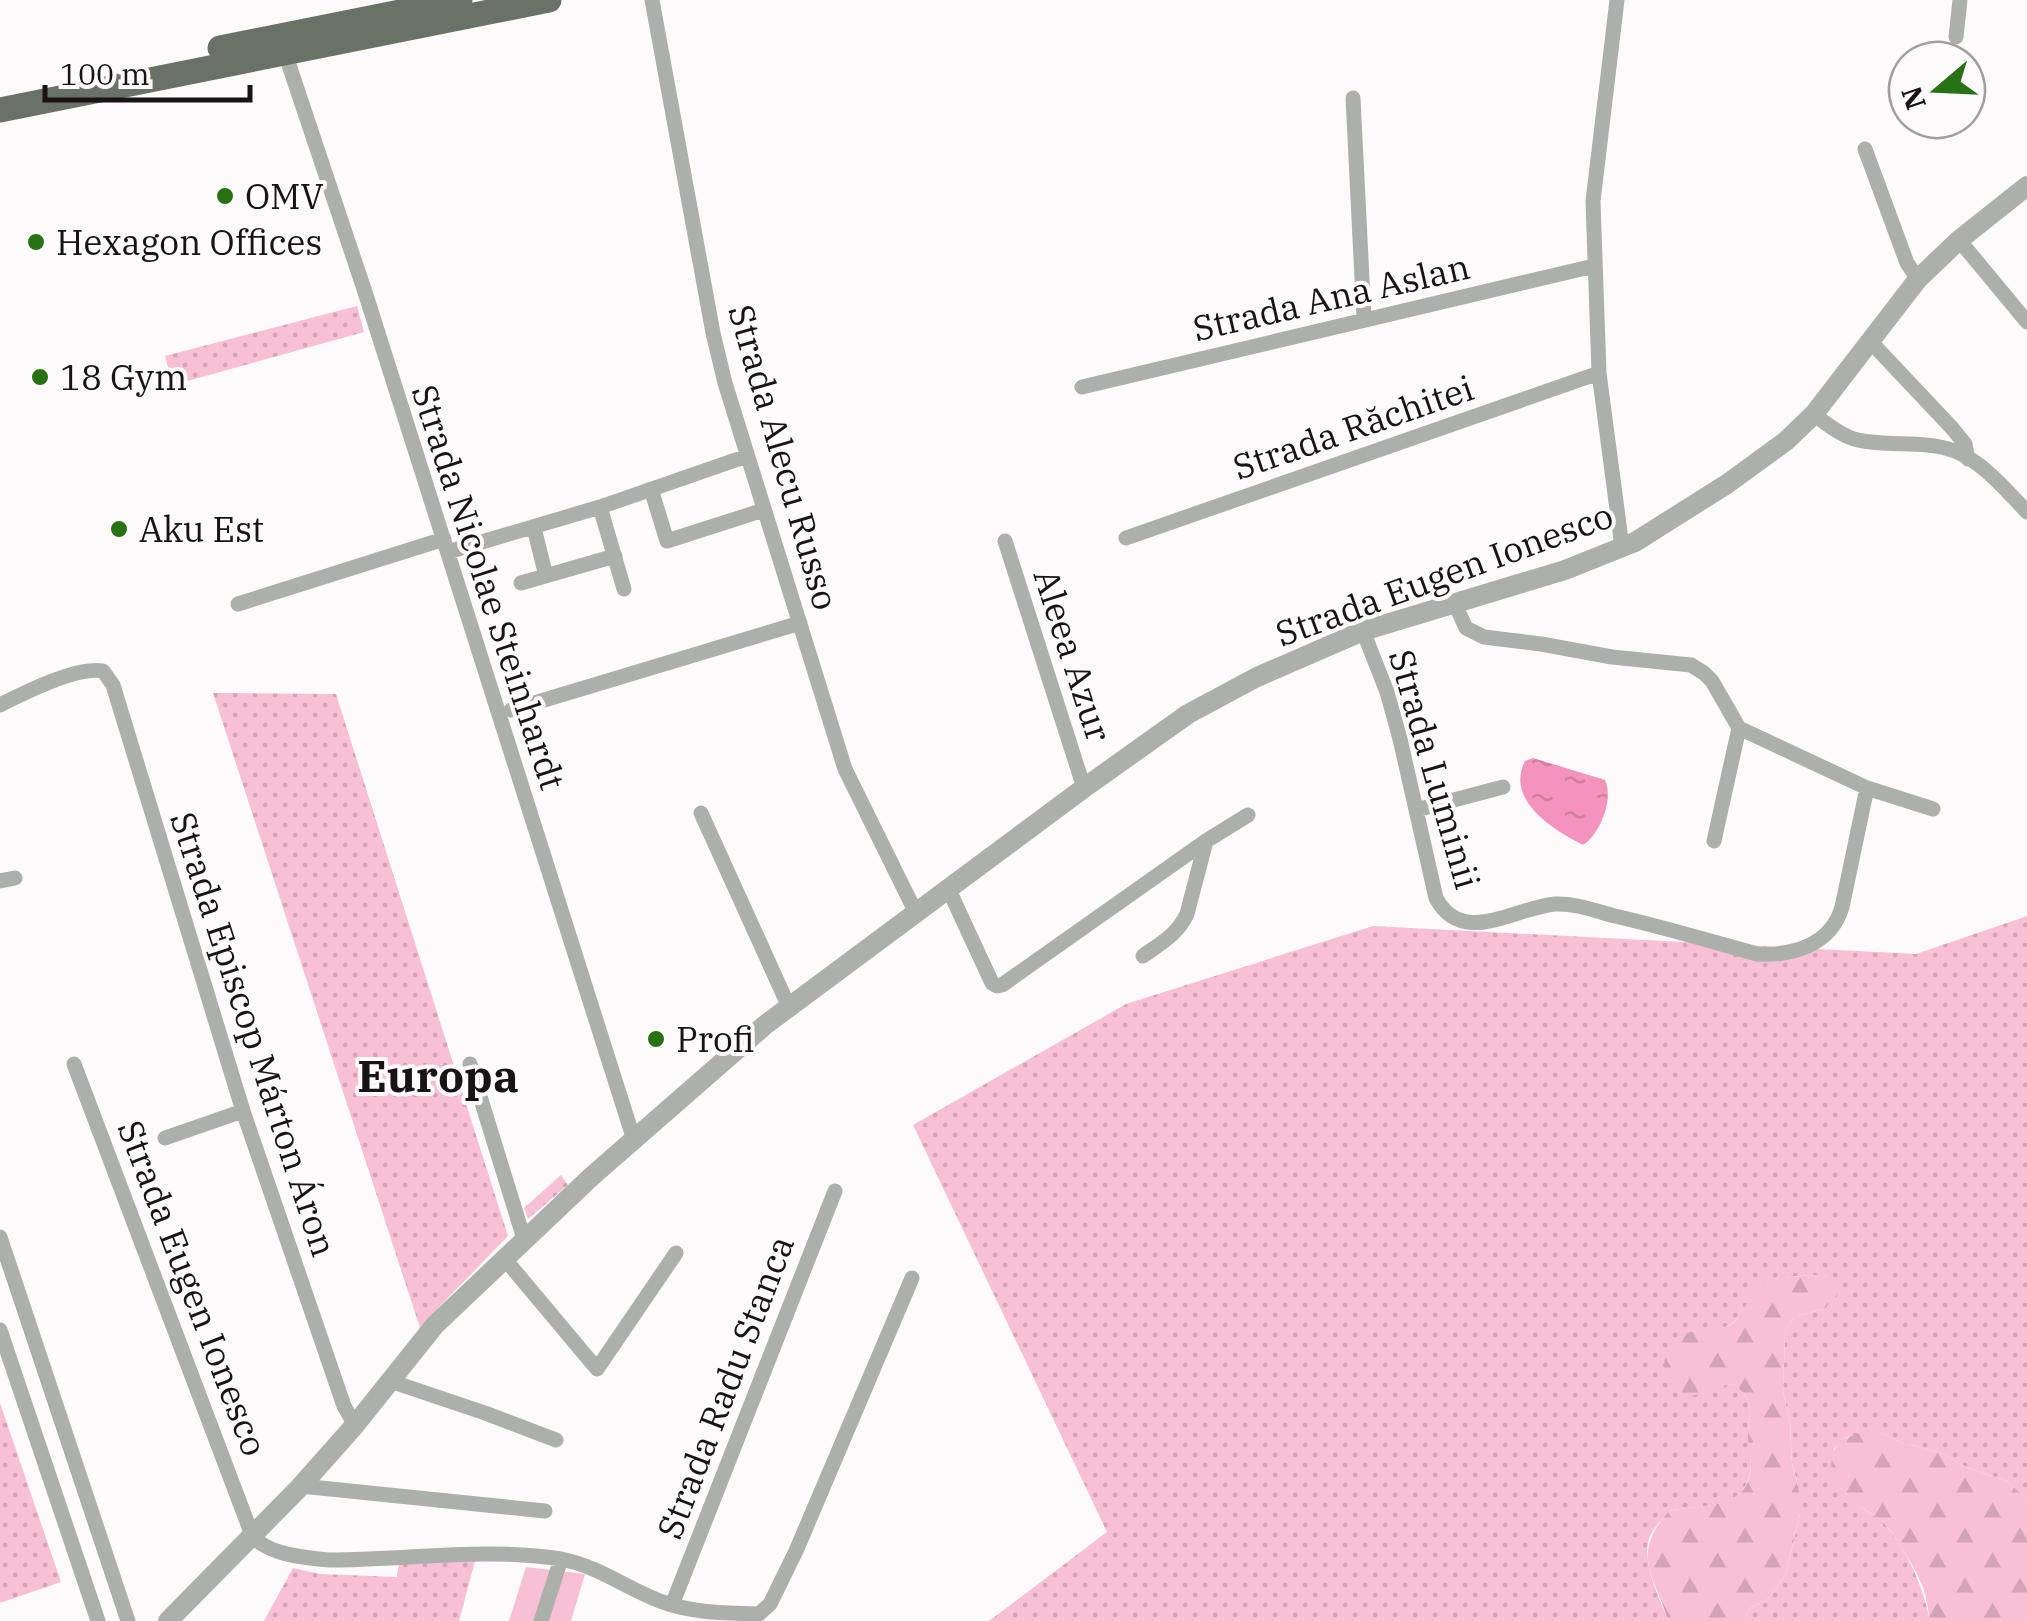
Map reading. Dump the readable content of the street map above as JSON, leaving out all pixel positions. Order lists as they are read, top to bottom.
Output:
{
  "streets": {
    "street": [
      "Strada Ana Aslan",
      "Strada Răchitei",
      "Strada Alecu Russo",
      "Strada Eugen Ionesco",
      "Strada Nicolae Steinhardt",
      "Aleea Azur",
      "Strada Luminii",
      "Strada Episcop Márton Áron",
      "Strada Radu Stanca"
    ]
  },
  "crossings": [
    ["Strada Alecu Russo", "Strada Eugen Ionesco"],
    ["Strada Eugen Ionesco", "Strada Nicolae Steinhardt"],
    ["Strada Eugen Ionesco", "Aleea Azur"],
    ["Strada Eugen Ionesco", "Strada Luminii"],
    ["Strada Eugen Ionesco", "Strada Episcop Márton Áron"]
  ],
  "districts": ["Europa"],
  "places": [
    "OMV",
    "Hexagon Offices",
    "18 Gym",
    "Aku Est",
    "Profi"
  ],
  "scale_bar": "100 m",
  "north": "left"
}
